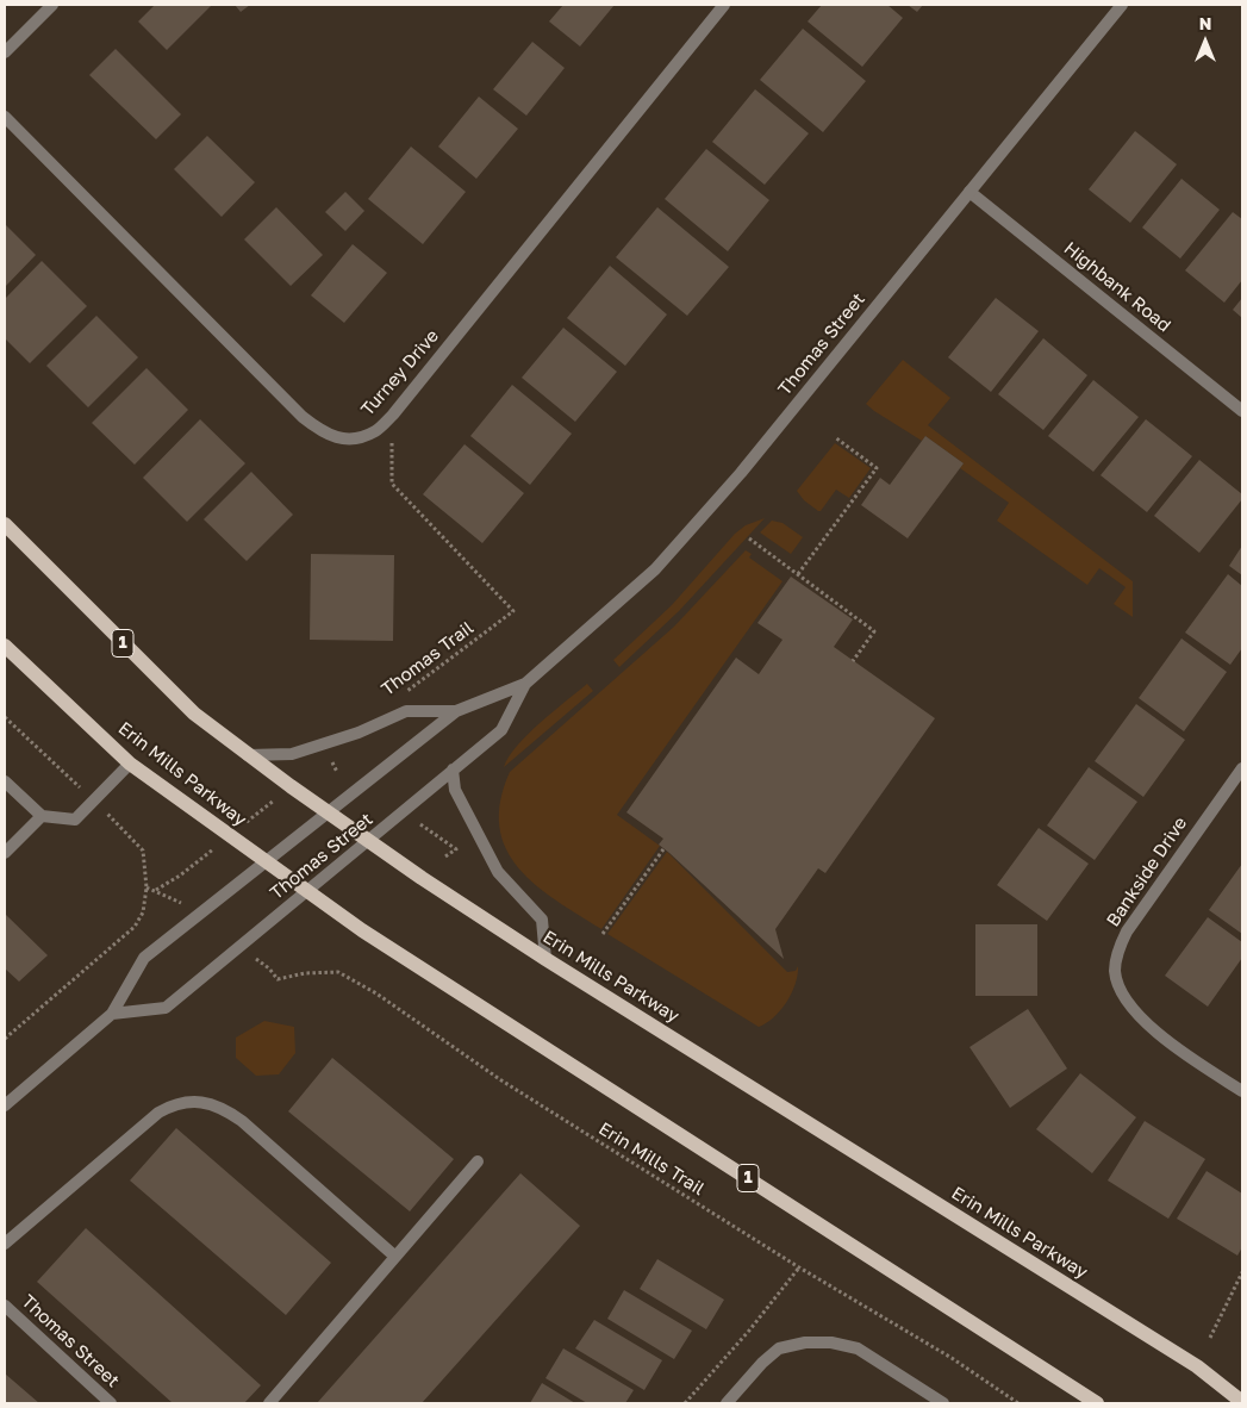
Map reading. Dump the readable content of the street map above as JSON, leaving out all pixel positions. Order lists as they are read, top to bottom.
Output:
{
  "streets": {
    "main road": ["1", "Erin Mills Parkway"],
    "street": [
      "Highbank Road",
      "Thomas Street",
      "Turney Drive",
      "Bankside Drive"
    ],
    "path": ["Thomas Trail", "Erin Mills Trail"]
  },
  "crossings": [
    ["Highbank Road", "Thomas Street"],
    ["Thomas Street", "Erin Mills Parkway"],
    ["Turney Drive", "Thomas Trail"]
  ],
  "north": "top"
}
